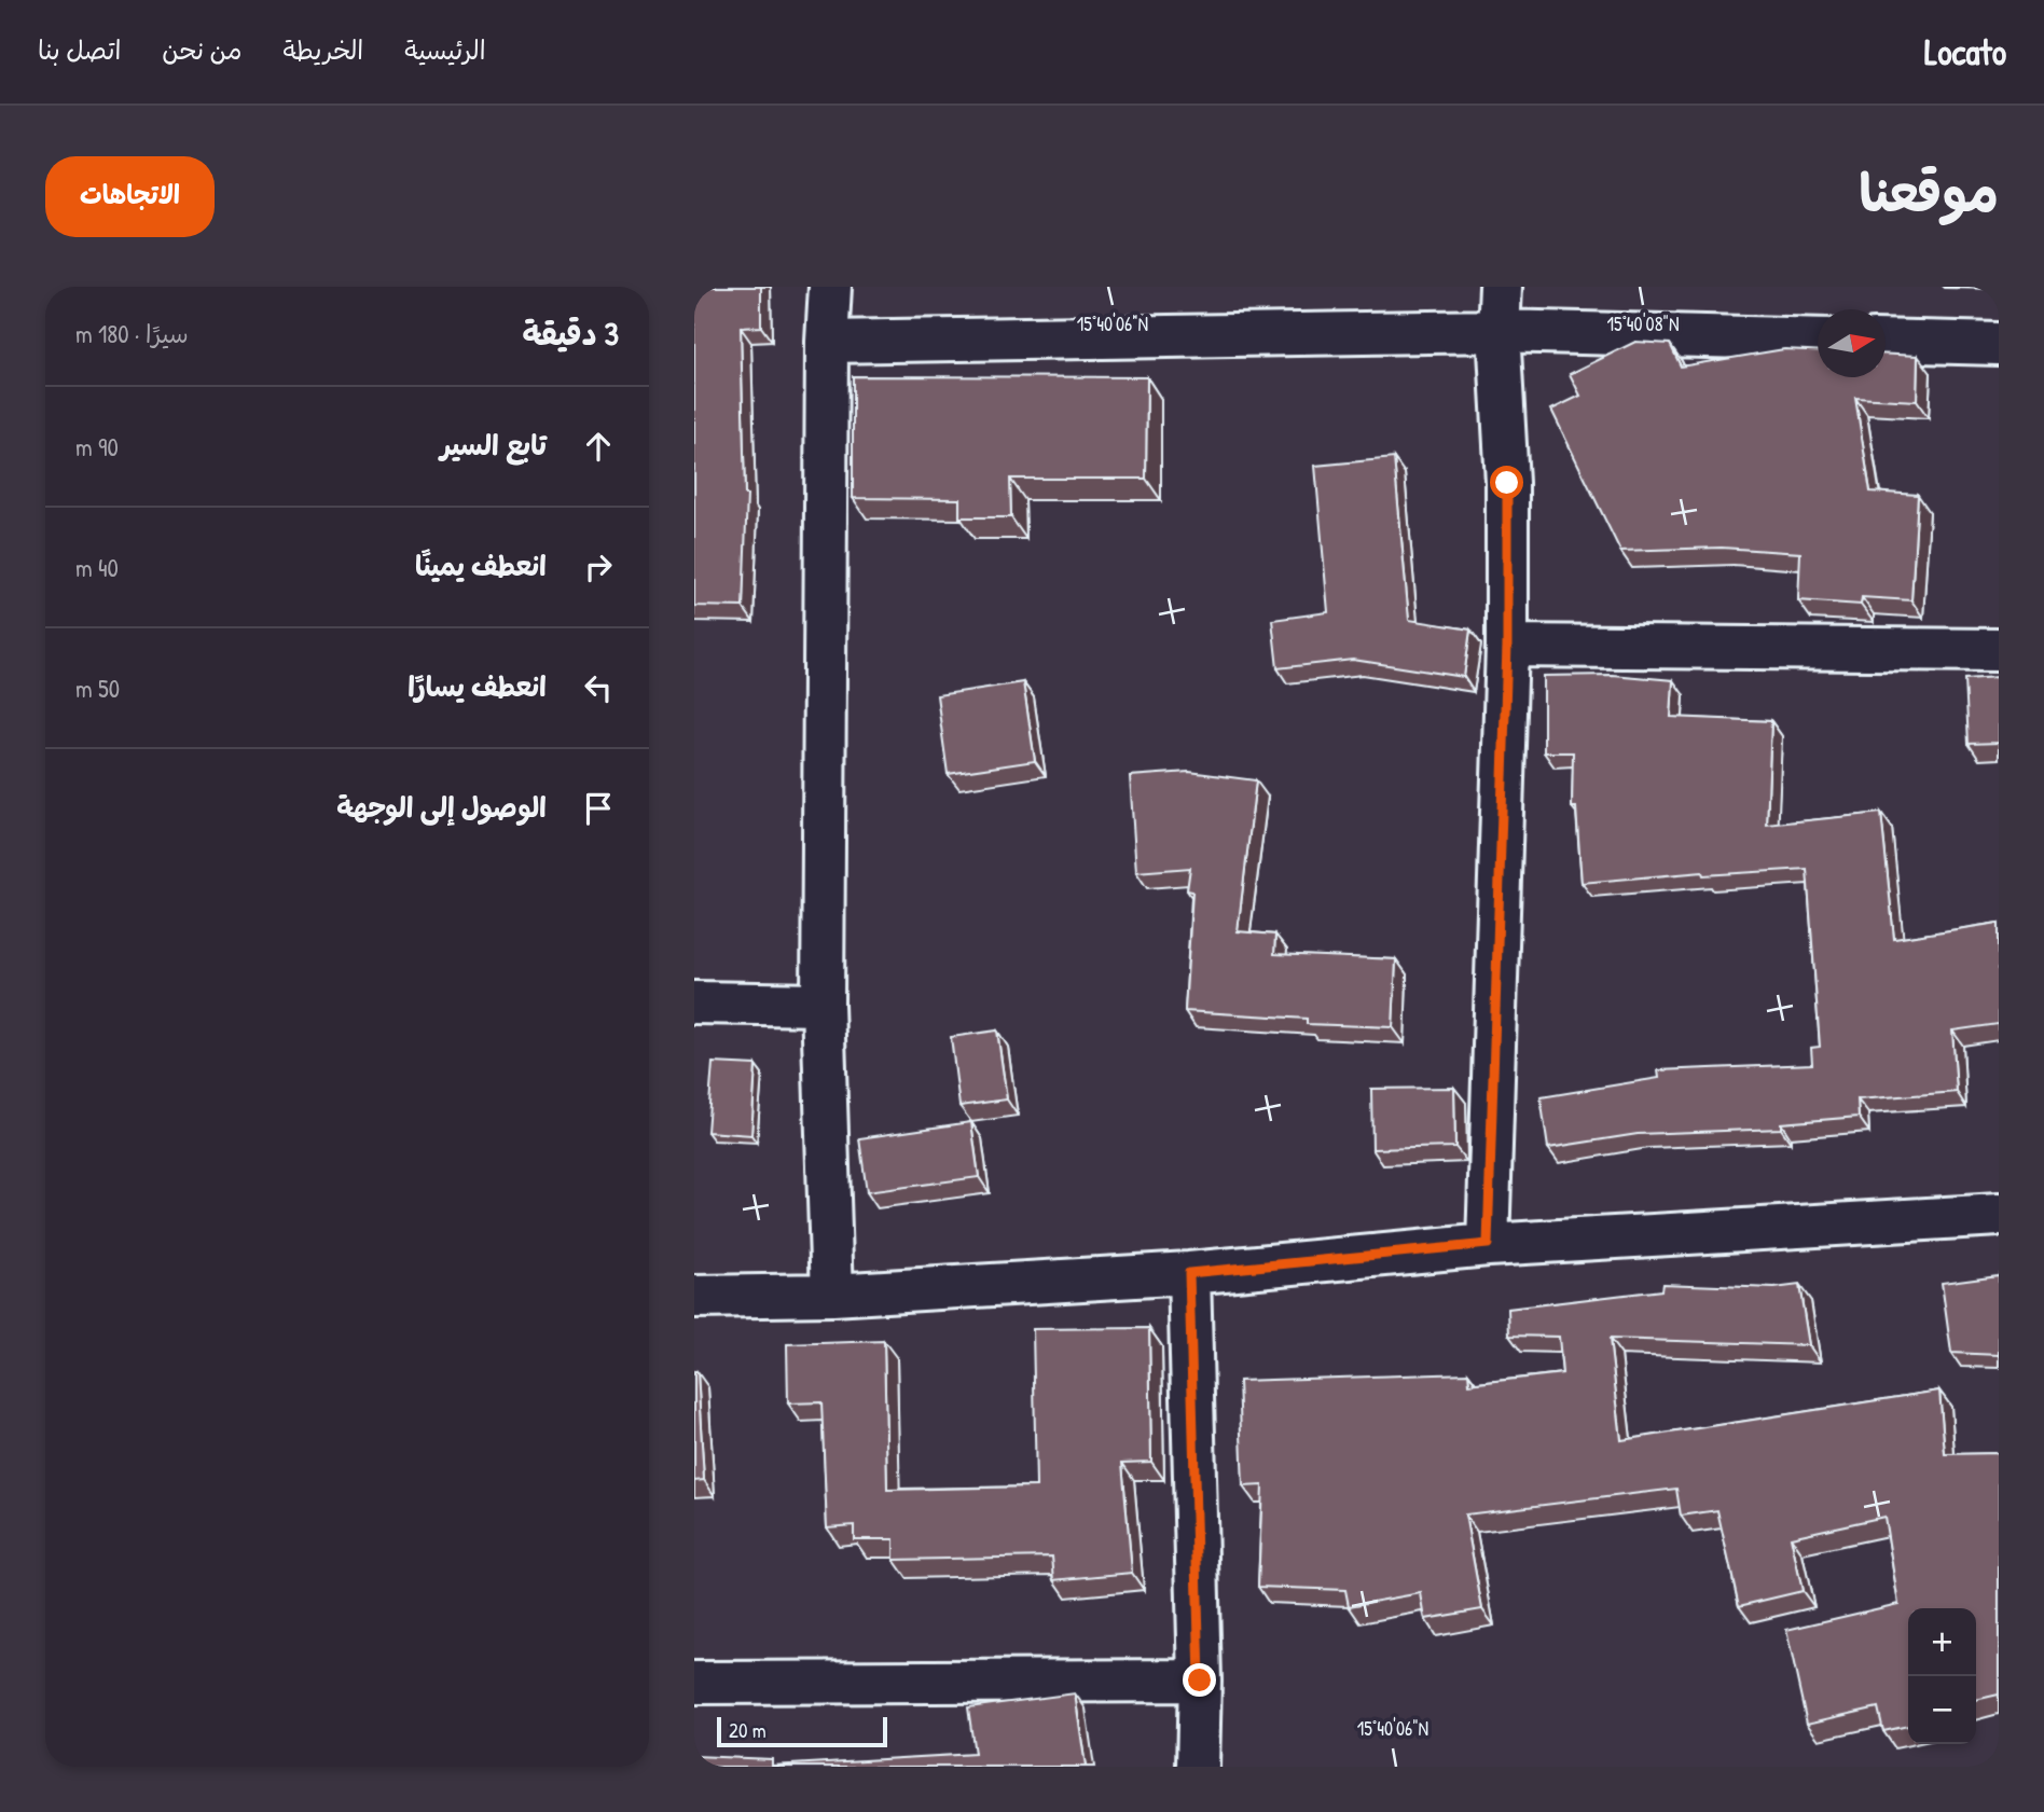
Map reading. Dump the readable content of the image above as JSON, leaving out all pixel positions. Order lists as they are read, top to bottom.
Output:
{
  "scale_bar": "20 m",
  "north": "right",
  "page": {
    "header": "Locato",
    "nav": [
      "الرئيسية",
      "الخريطة",
      "من نحن",
      "اتصل بنا"
    ],
    "title": "موقعنا",
    "buttons": "الاتجاهات",
    "heading": ["3 دقيقة", "سيرًا · 180 m"],
    "list": [
      ["تابع السير", "90 m"],
      ["انعطف يمينًا", "40 m"],
      ["انعطف يسارًا", "50 m"],
      "الوصول إلى الوجهة"
    ],
    "map_buttons": ["+", "−"],
    "scale": "20 m"
  },
  "coordinates": ["15°40'06\"N", "15°40'08\"N"]
}
